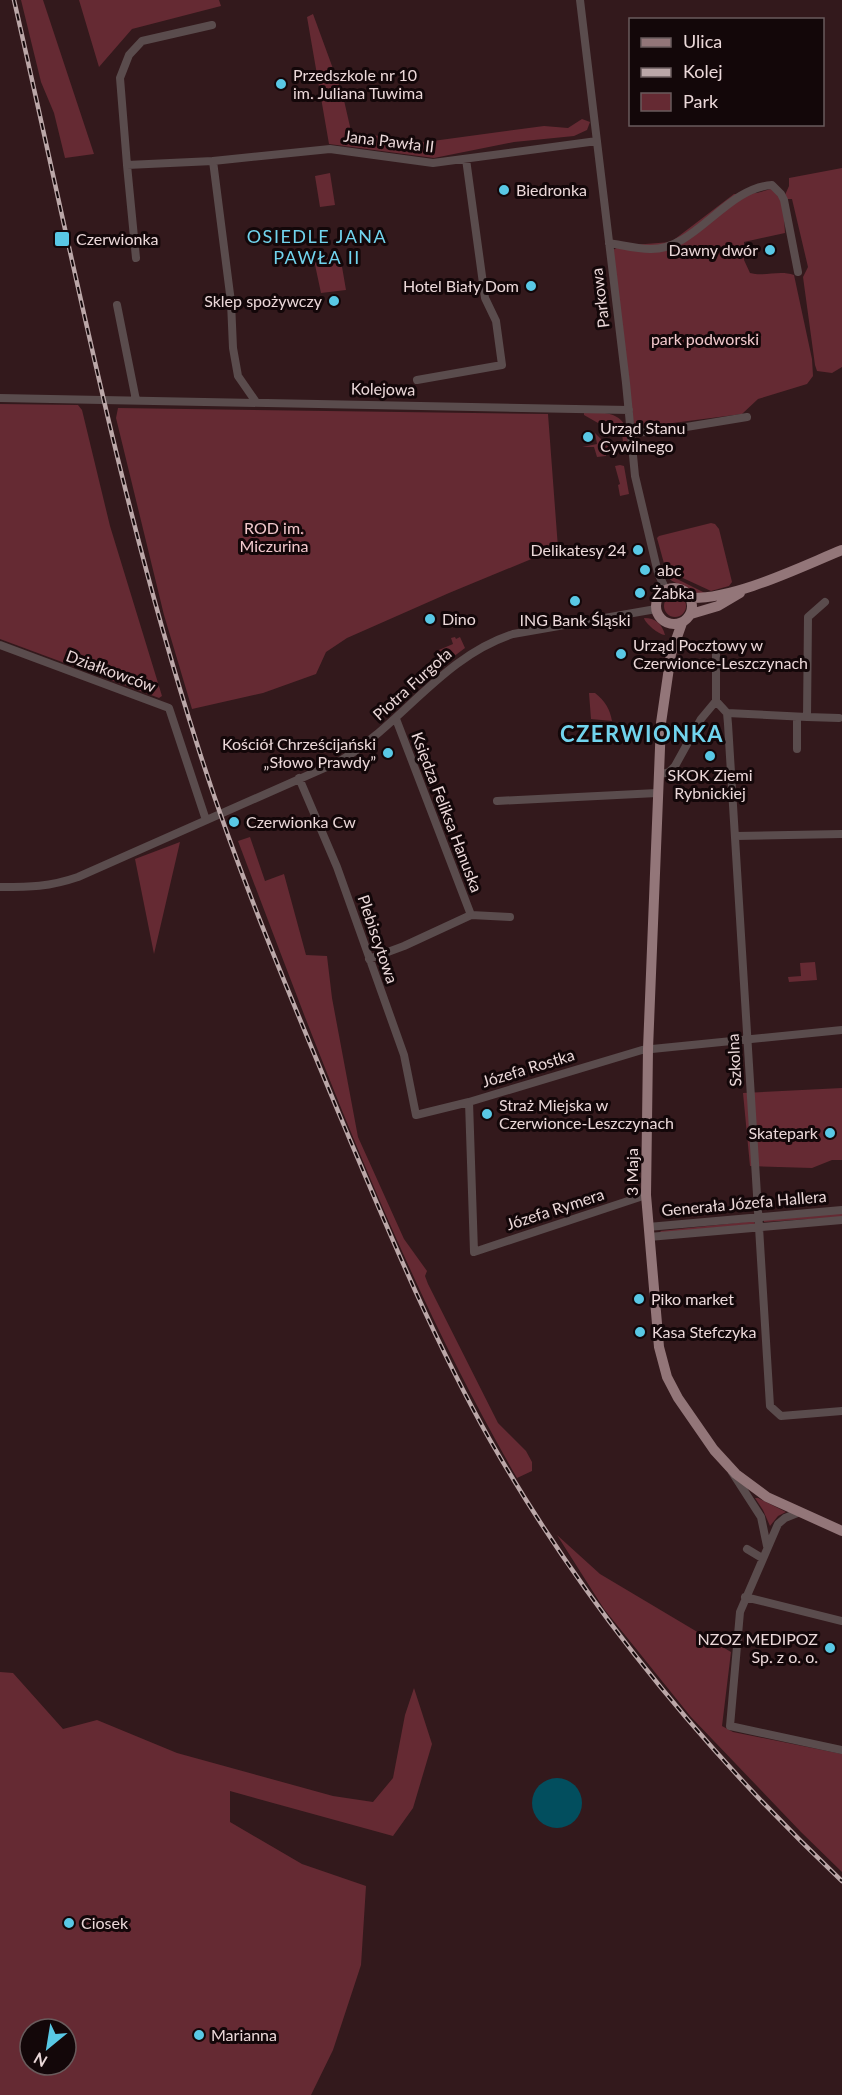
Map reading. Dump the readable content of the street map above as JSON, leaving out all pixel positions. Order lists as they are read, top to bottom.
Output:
{
  "streets": {
    "main road": ["3 Maja"],
    "street": [
      "Jana Pawła II",
      "Parkowa",
      "Kolejowa",
      "Działkowców",
      "Piotra Furgoła",
      "Księdza Feliksa Hanuska",
      "Plebiscytowa",
      "Szkolna",
      "Józefa Rostka",
      "Generała Józefa Hallera",
      "Józefa Rymera"
    ]
  },
  "crossings": [
    ["Jana Pawła II", "Parkowa"],
    ["Parkowa", "Kolejowa"],
    ["Parkowa", "Piotra Furgoła"],
    ["Parkowa", "3 Maja"],
    ["Działkowców", "Piotra Furgoła"],
    ["Piotra Furgoła", "Księdza Feliksa Hanuska"],
    ["Piotra Furgoła", "Plebiscytowa"],
    ["Piotra Furgoła", "3 Maja"],
    ["Księdza Feliksa Hanuska", "Plebiscytowa"],
    ["Plebiscytowa", "Józefa Rostka"],
    ["Szkolna", "Józefa Rostka"],
    ["Szkolna", "Generała Józefa Hallera"],
    ["Józefa Rostka", "3 Maja"],
    ["Józefa Rostka", "Józefa Rymera"],
    ["3 Maja", "Generała Józefa Hallera"],
    ["3 Maja", "Józefa Rymera"]
  ],
  "districts": ["OSIEDLE JANA PAWŁA II", "CZERWIONKA"],
  "parks": ["park podworski", "ROD im. Miczurina"],
  "places": {
    "other": [
      "Przedszkole nr 10 im. Juliana Tuwima",
      "Biedronka",
      "Dawny dwór",
      "Hotel Biały Dom",
      "Sklep spożywczy",
      "Urząd Stanu Cywilnego",
      "Delikatesy 24",
      "abc",
      "Żabka",
      "ING Bank Śląski",
      "Dino",
      "Urząd Pocztowy w Czerwionce-Leszczynach",
      "Kościół Chrześcijański „Słowo Prawdy”",
      "SKOK Ziemi Rybnickiej",
      "Czerwionka Cw",
      "Straż Miejska w Czerwionce-Leszczynach",
      "Skatepark",
      "Piko market",
      "Kasa Stefczyka",
      "NZOZ MEDIPOZ Sp. z o. o.",
      "Ciosek",
      "Marianna"
    ],
    "transit": ["Czerwionka"]
  },
  "legend": ["Ulica", "Kolej", "Park"],
  "north": "bottom left"
}
